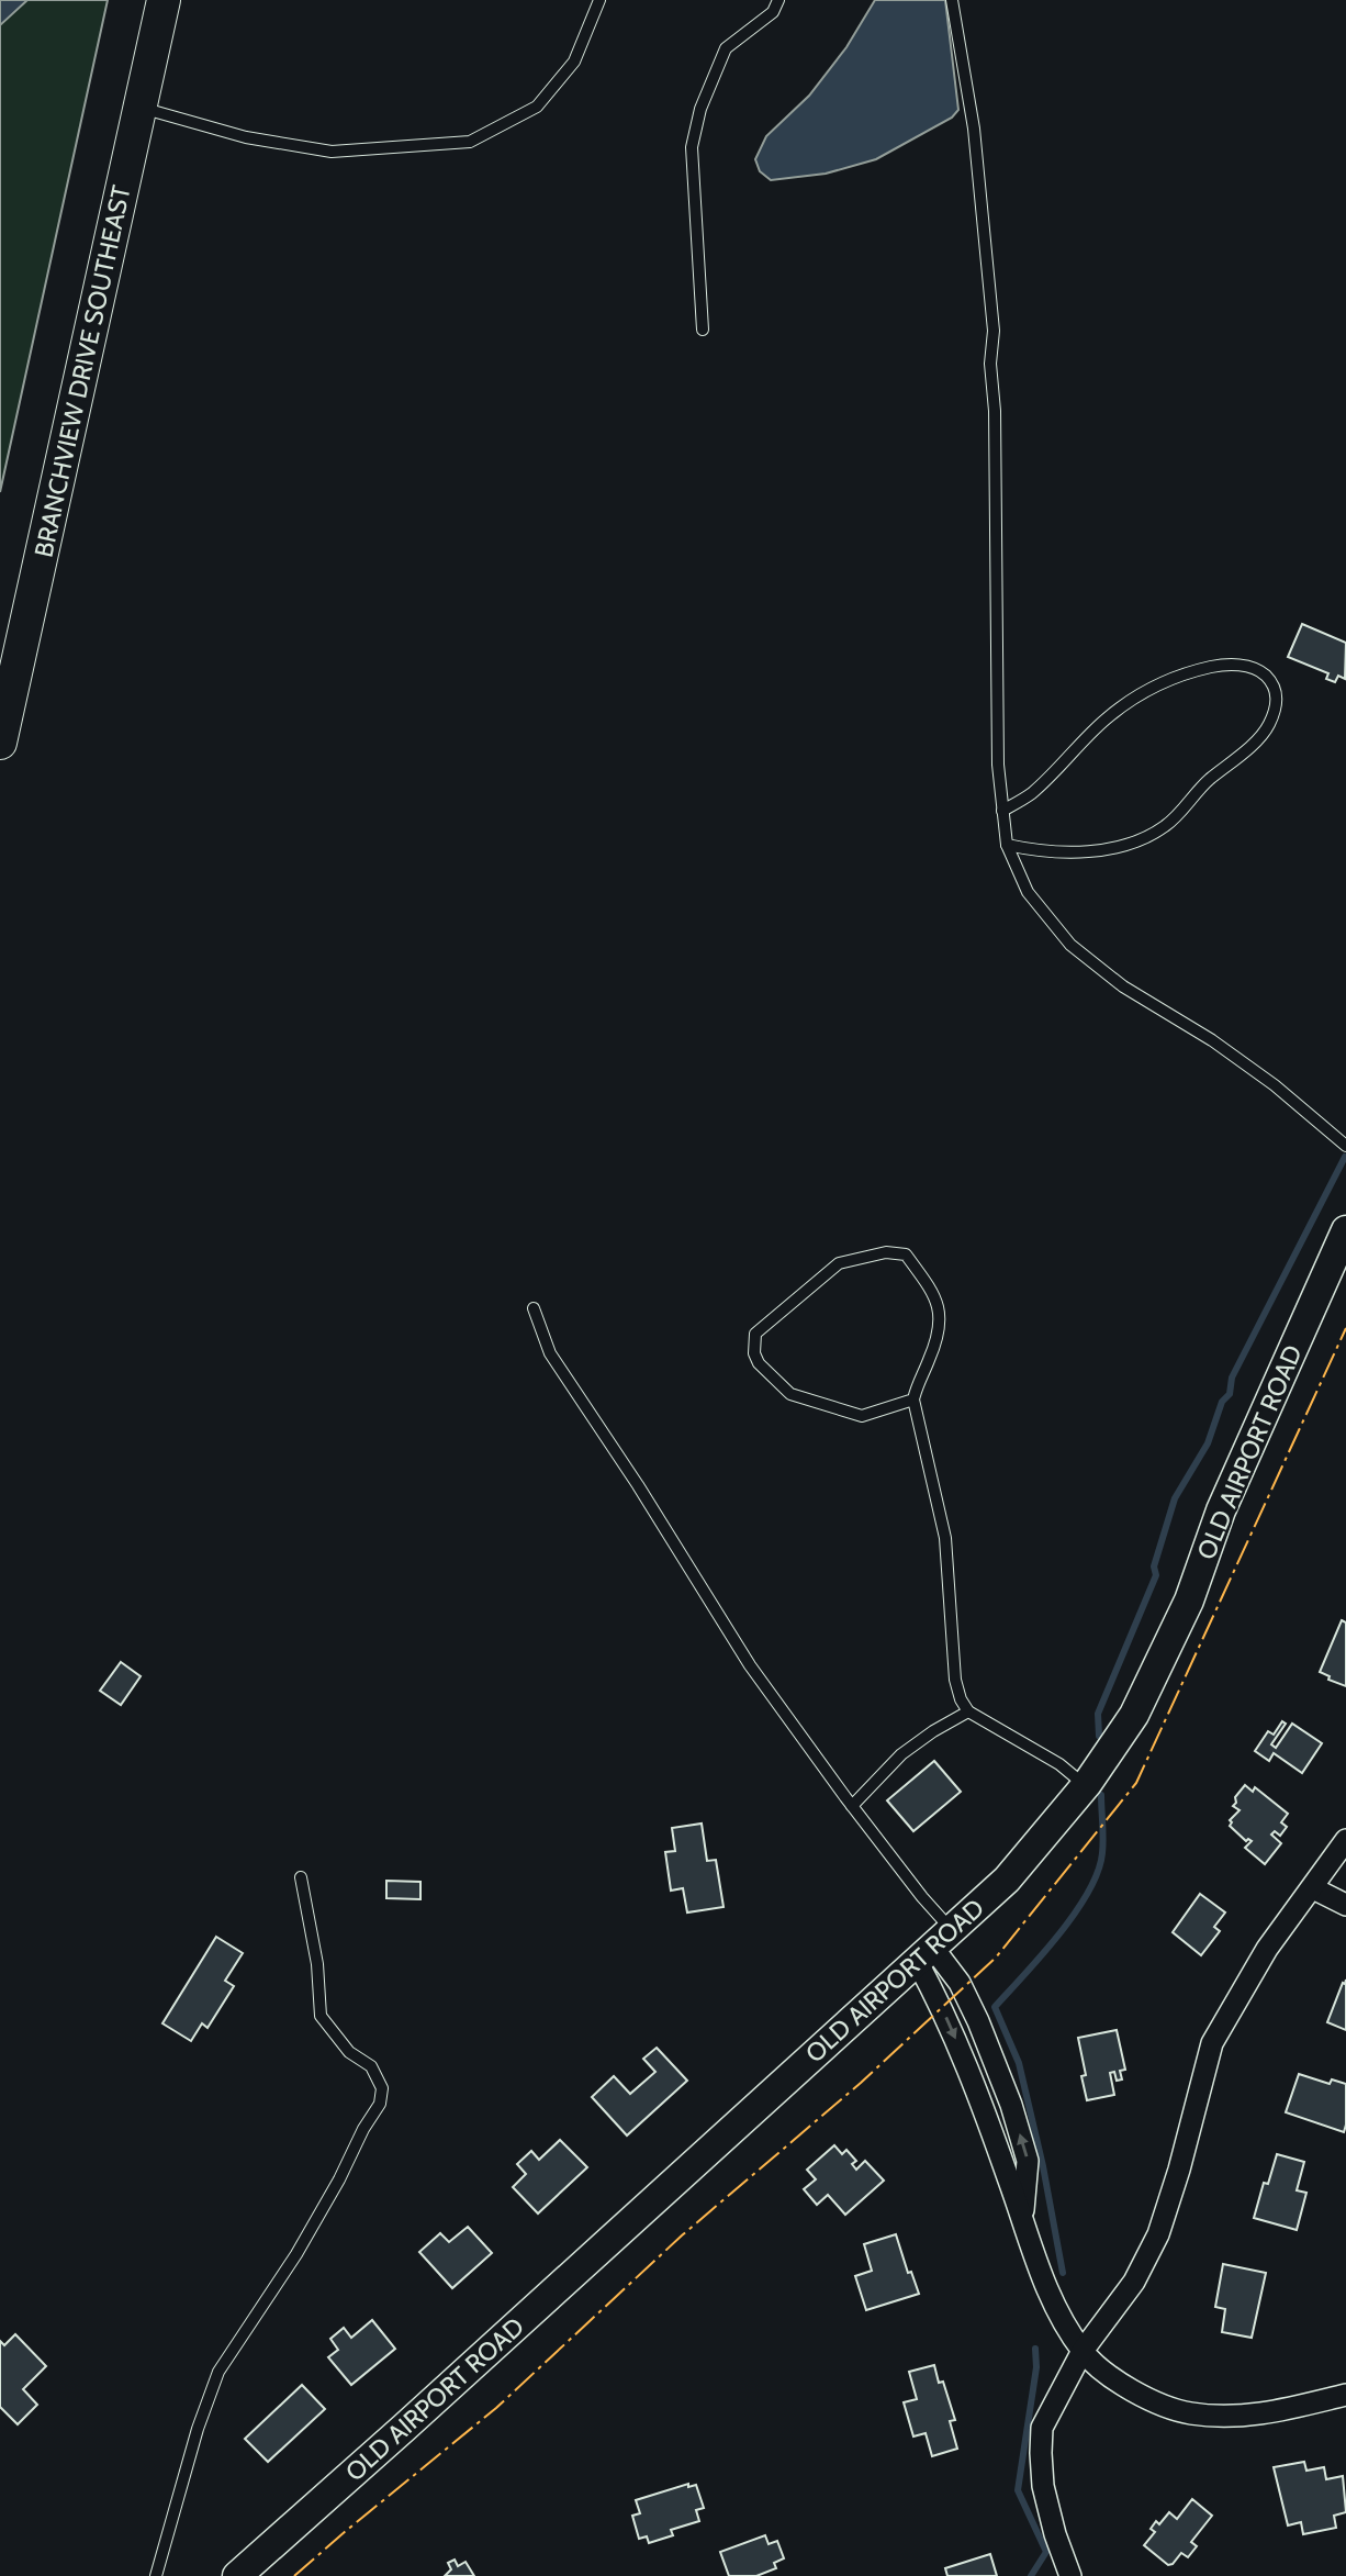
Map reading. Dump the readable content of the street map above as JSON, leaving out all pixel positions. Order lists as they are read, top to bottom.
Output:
{
  "streets": {
    "main road": ["BRANCHVIEW DRIVE SOUTHEAST"],
    "street": ["OLD AIRPORT ROAD"]
  }
}
